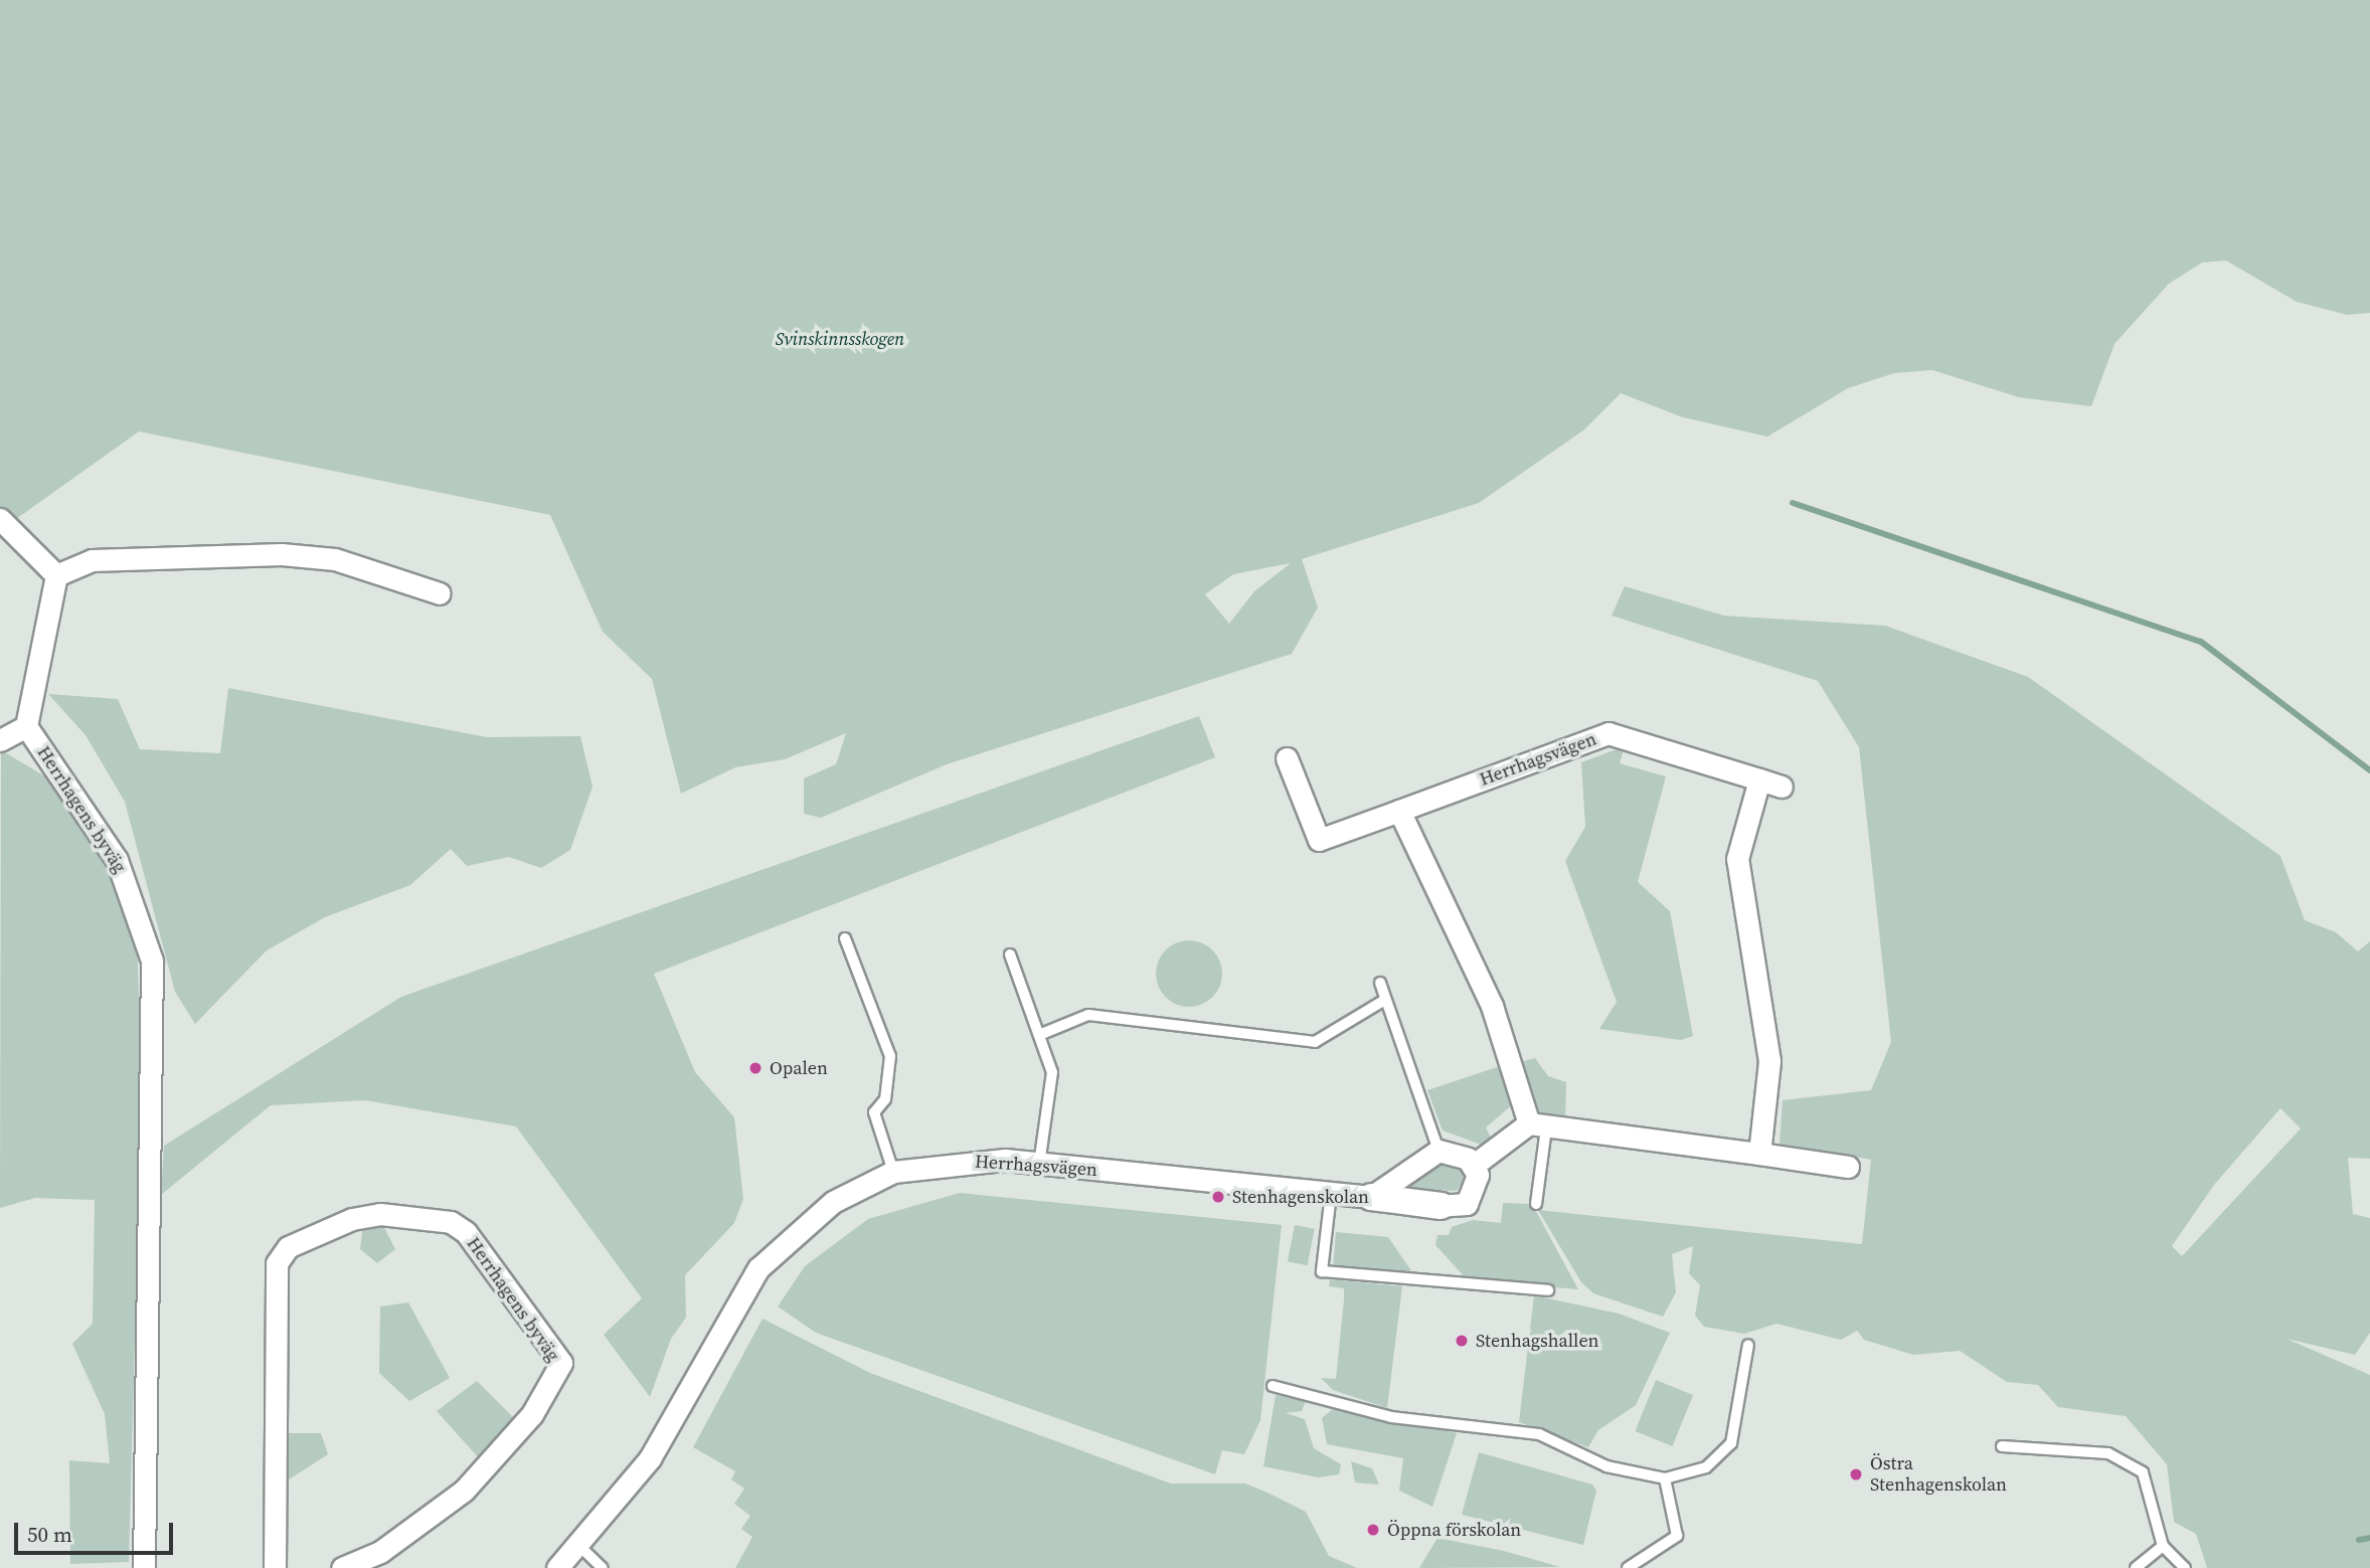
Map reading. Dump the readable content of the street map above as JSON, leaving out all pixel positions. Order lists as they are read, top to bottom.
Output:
{
  "streets": {
    "street": ["Herrhagsvägen", "Herrhagens byväg"]
  },
  "parks": ["Svinskinnsskogen"],
  "places": [
    "Opalen",
    "Stenhagenskolan",
    "Stenhagshallen",
    "Östra Stenhagenskolan",
    "Öppna förskolan"
  ],
  "scale_bar": "50 m"
}
